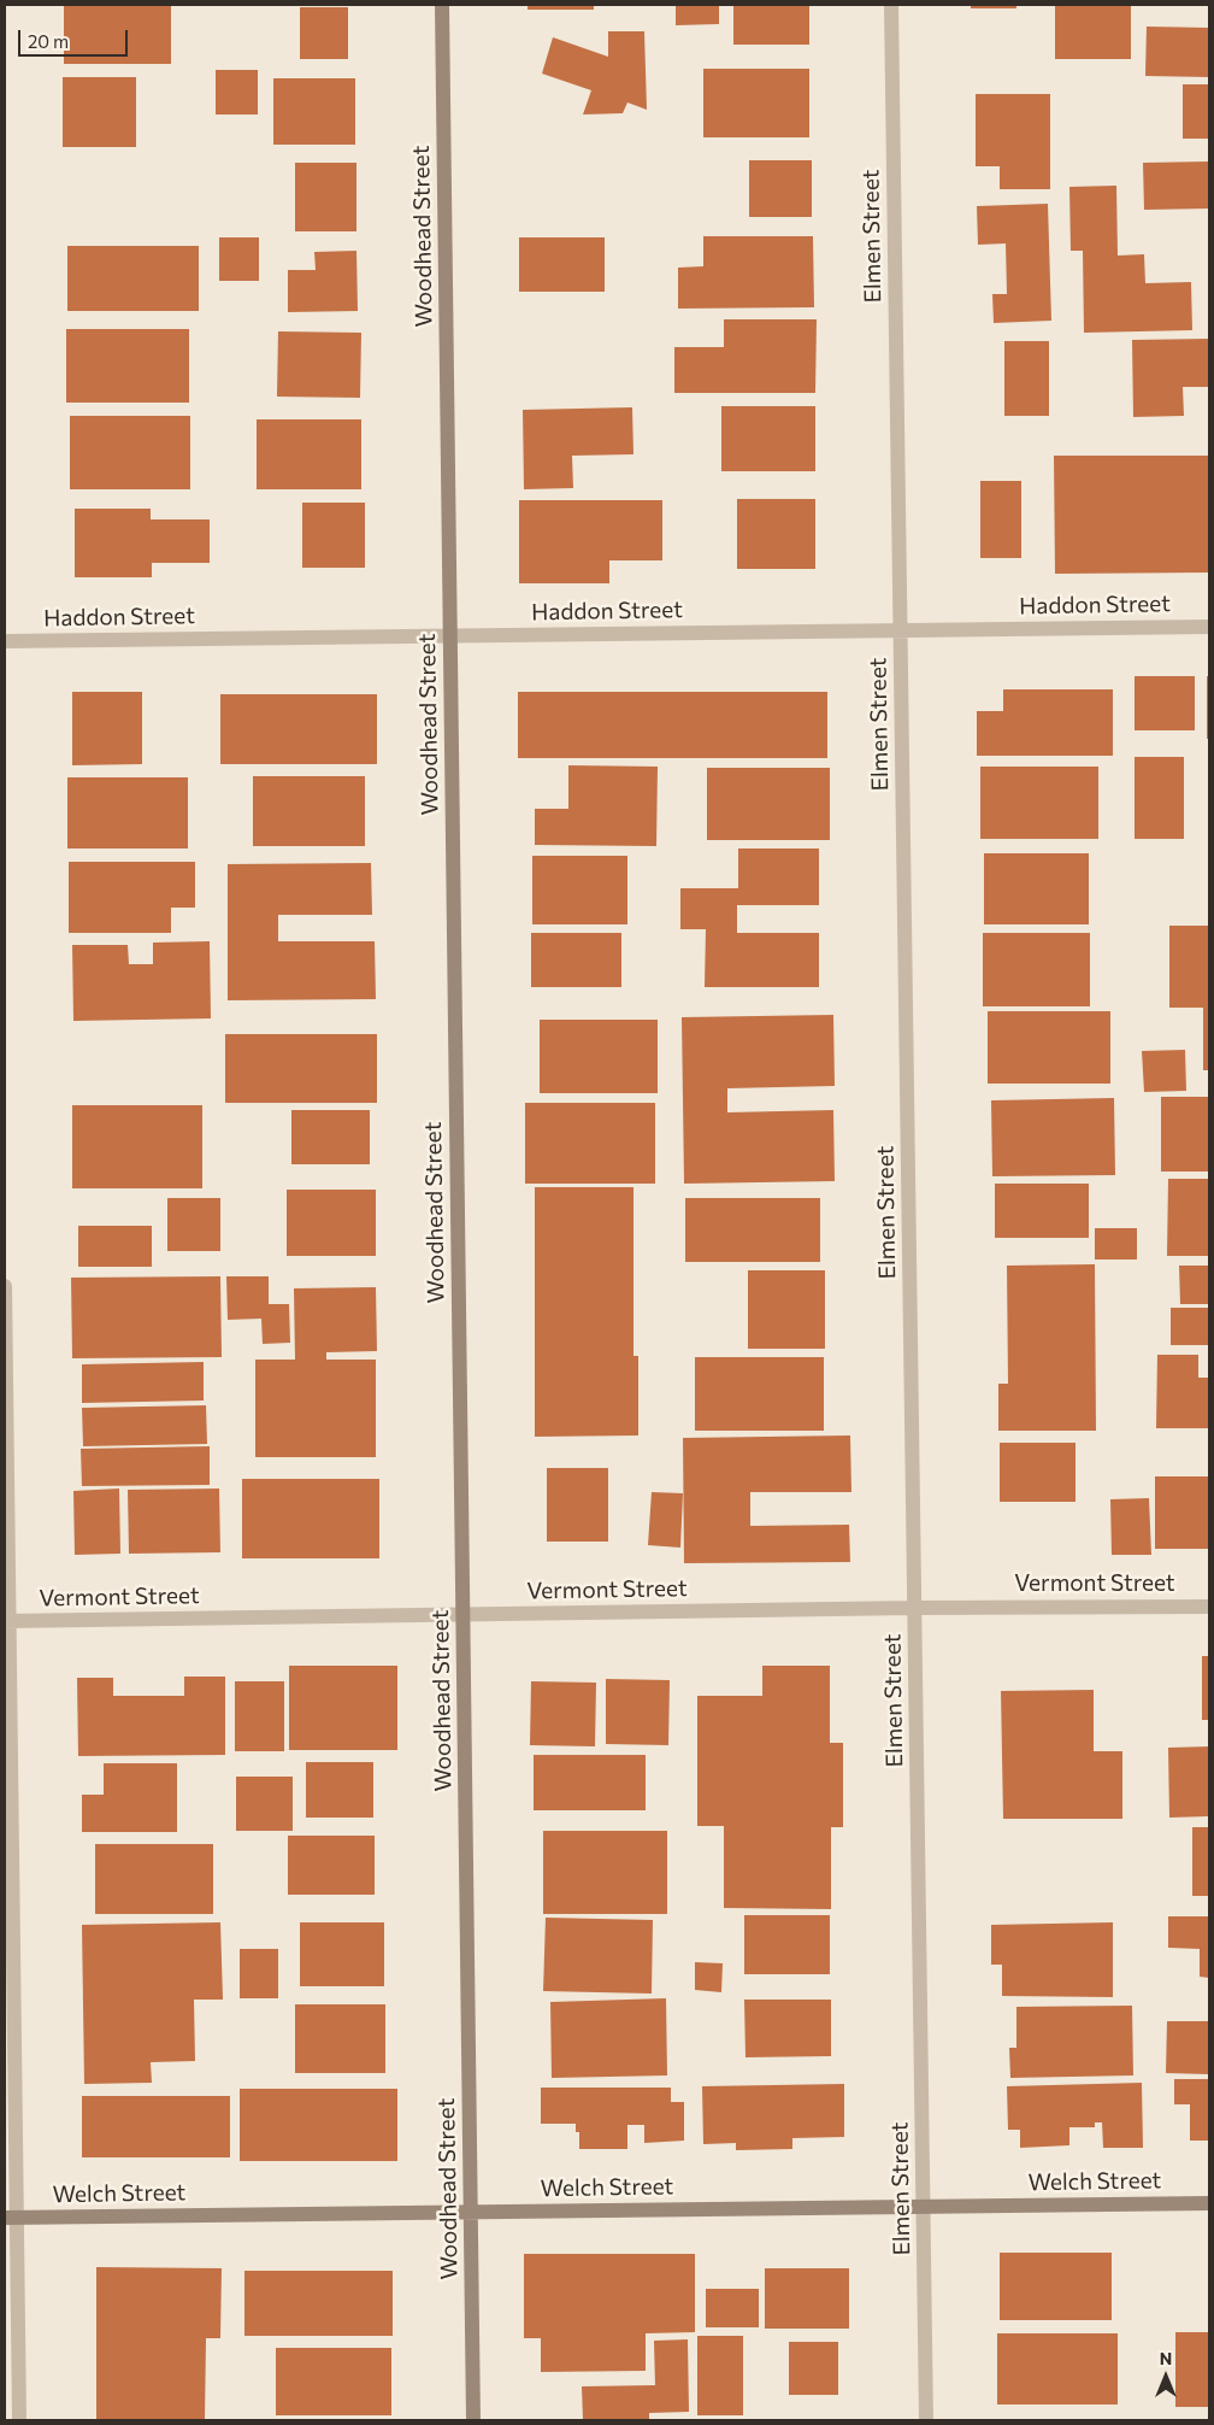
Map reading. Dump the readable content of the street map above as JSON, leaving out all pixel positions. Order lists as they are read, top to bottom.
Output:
{
  "streets": {
    "street": [
      "Woodhead Street",
      "Elmen Street",
      "Haddon Street",
      "Vermont Street",
      "Welch Street"
    ]
  },
  "crossings": [
    ["Woodhead Street", "Haddon Street"],
    ["Woodhead Street", "Vermont Street"],
    ["Woodhead Street", "Welch Street"],
    ["Elmen Street", "Haddon Street"],
    ["Elmen Street", "Vermont Street"],
    ["Elmen Street", "Welch Street"]
  ],
  "scale_bar": "20 m",
  "north": "top"
}
